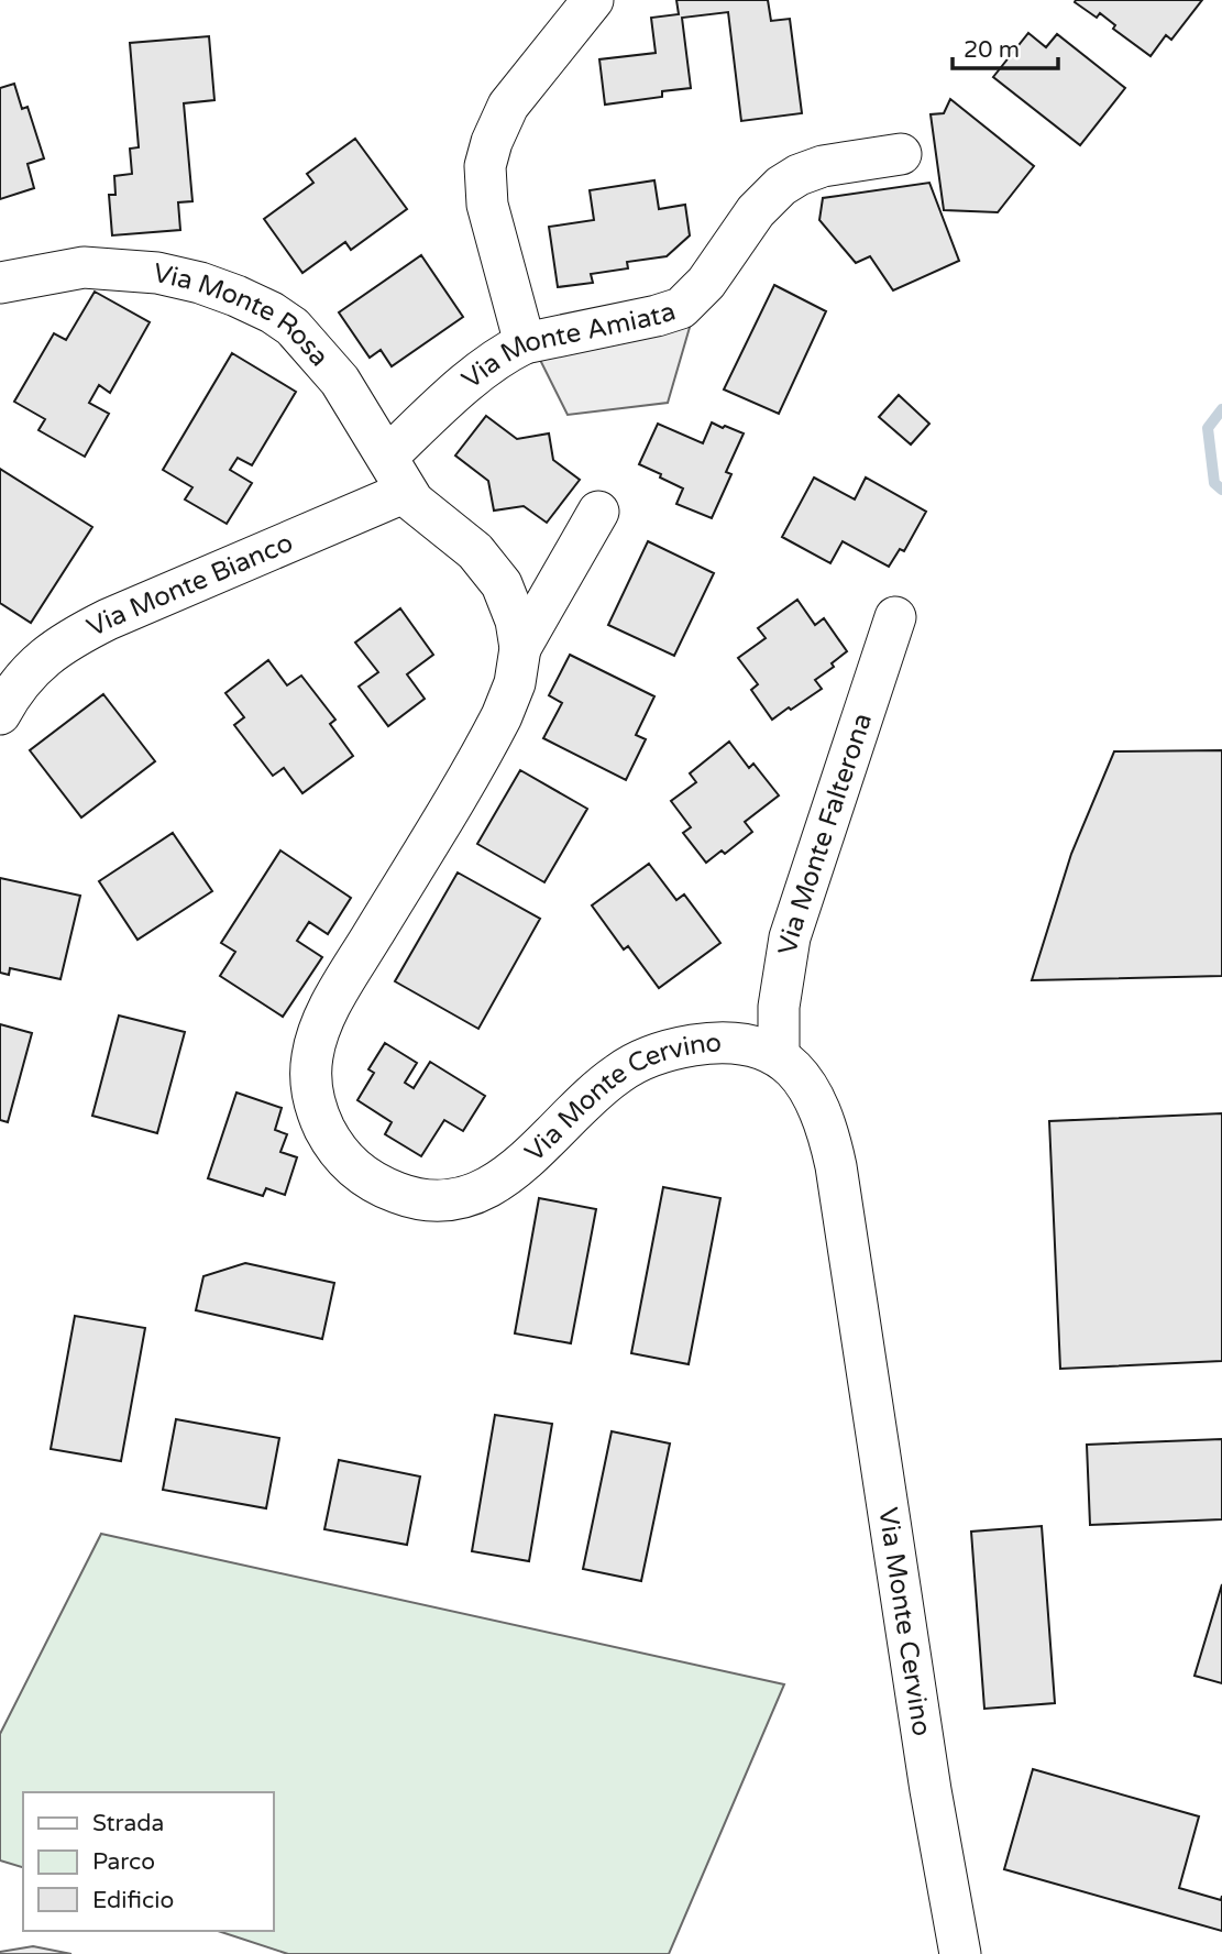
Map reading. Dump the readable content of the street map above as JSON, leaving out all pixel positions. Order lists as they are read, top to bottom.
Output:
{
  "streets": {
    "street": [
      "Via Monte Rosa",
      "Via Monte Amiata",
      "Via Monte Bianco",
      "Via Monte Falterona",
      "Via Monte Cervino"
    ]
  },
  "crossings": [
    ["Via Monte Rosa", "Via Monte Amiata"],
    ["Via Monte Rosa", "Via Monte Bianco"],
    ["Via Monte Rosa", "Via Monte Cervino"],
    ["Via Monte Bianco", "Via Monte Cervino"],
    ["Via Monte Falterona", "Via Monte Cervino"]
  ],
  "legend": ["Strada", "Parco", "Edificio"],
  "scale_bar": "20 m"
}
